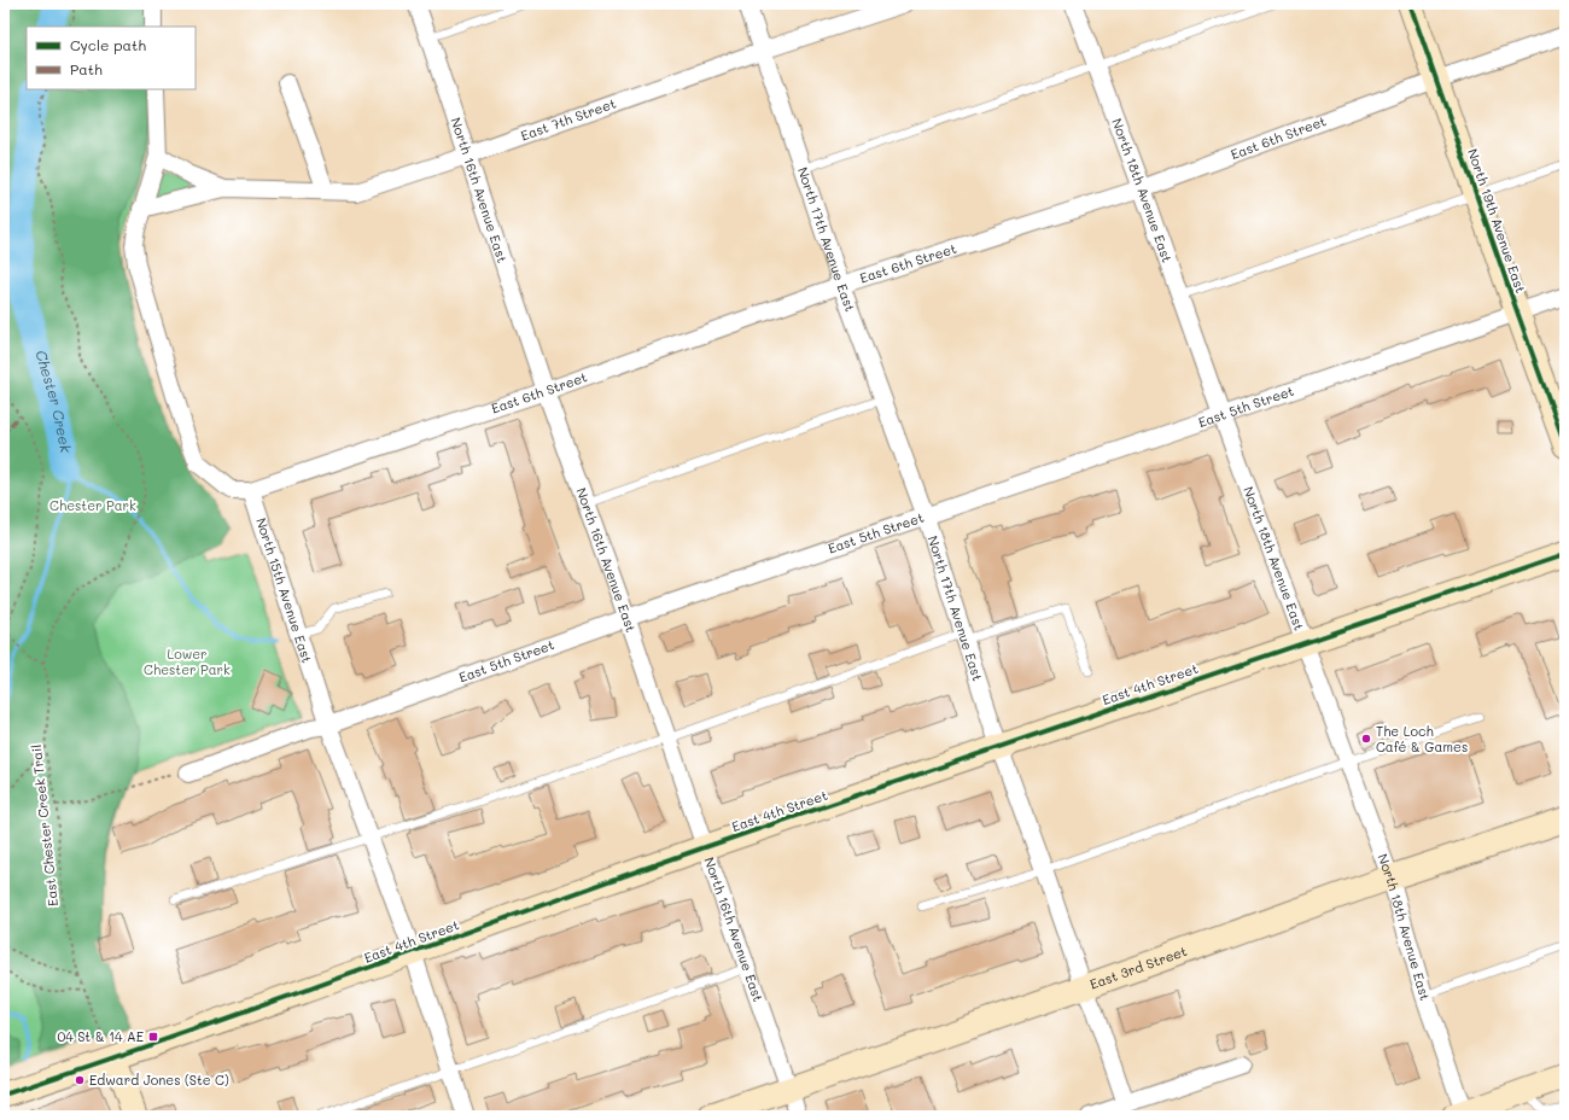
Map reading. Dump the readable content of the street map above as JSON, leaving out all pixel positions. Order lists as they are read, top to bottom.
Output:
{
  "streets": {
    "main road": ["North 19th Avenue East", "East 4th Street", "East 3rd Street"],
    "street": [
      "East 7th Street",
      "East 6th Street",
      "North 16th Avenue East",
      "North 18th Avenue East",
      "North 17th Avenue East",
      "East 5th Street",
      "North 15th Avenue East"
    ],
    "path": ["East Chester Creek Trail"]
  },
  "crossings": [
    ["East 7th Street", "North 16th Avenue East"],
    ["East 7th Street", "North 17th Avenue East"],
    ["East 6th Street", "North 16th Avenue East"],
    ["East 6th Street", "North 18th Avenue East"],
    ["East 6th Street", "North 19th Avenue East"],
    ["East 6th Street", "North 17th Avenue East"],
    ["East 6th Street", "North 15th Avenue East"],
    ["North 16th Avenue East", "East 5th Street"],
    ["North 16th Avenue East", "East 4th Street"],
    ["North 16th Avenue East", "East 3rd Street"],
    ["North 18th Avenue East", "East 5th Street"],
    ["North 18th Avenue East", "East 4th Street"],
    ["North 18th Avenue East", "East 3rd Street"],
    ["North 19th Avenue East", "East 5th Street"],
    ["North 17th Avenue East", "East 5th Street"],
    ["North 17th Avenue East", "East 4th Street"],
    ["North 17th Avenue East", "East 3rd Street"],
    ["East 5th Street", "North 15th Avenue East"],
    ["North 15th Avenue East", "East 4th Street"],
    ["East 4th Street", "East Chester Creek Trail"]
  ],
  "water": ["Chester Creek"],
  "parks": ["Chester Park", "Lower Chester Park"],
  "places": {
    "other": ["The Loch Café & Games", "Edward Jones (Ste C)"],
    "transit": ["04 St & 14 AE"]
  },
  "legend": ["Cycle path", "Path"]
}
